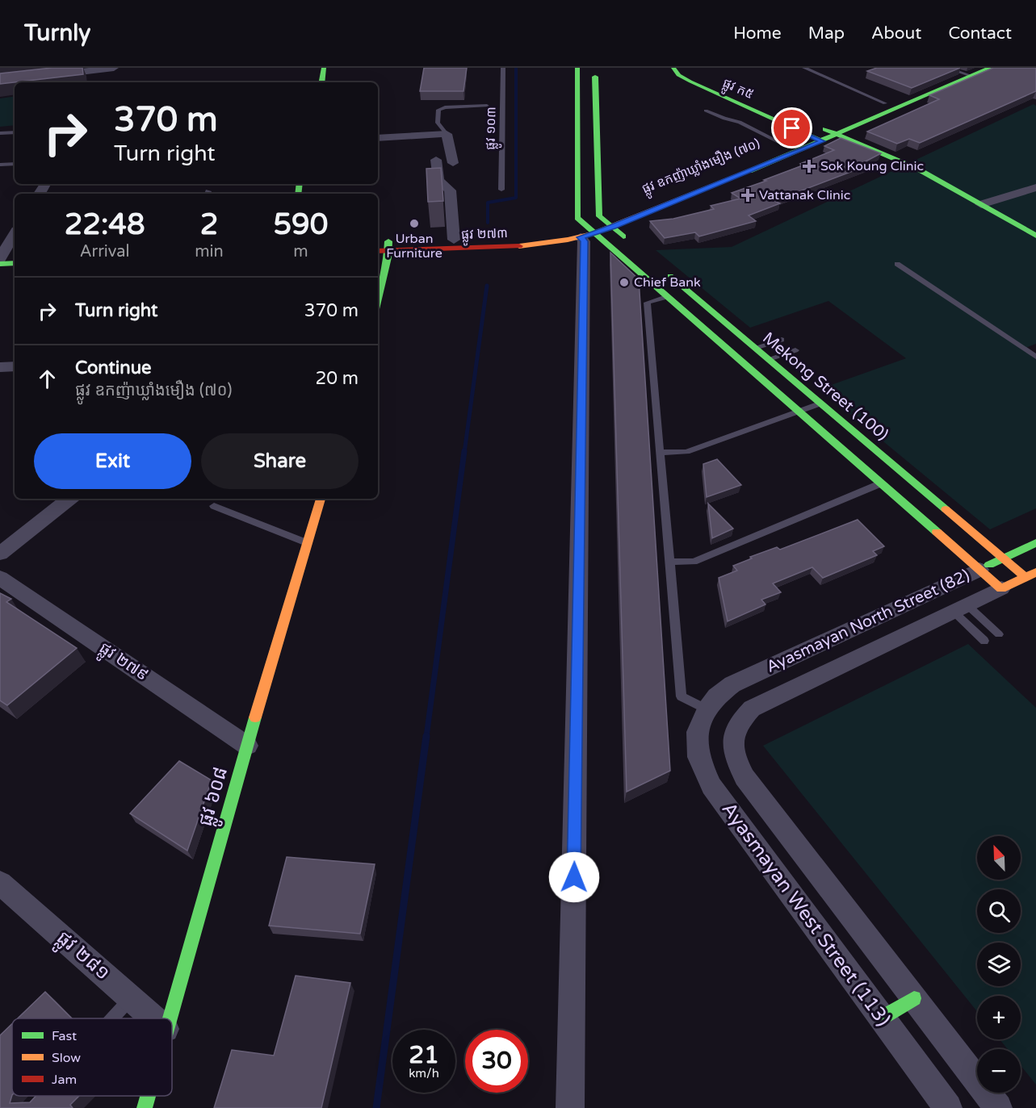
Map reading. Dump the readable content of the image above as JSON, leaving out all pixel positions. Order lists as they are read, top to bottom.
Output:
{
  "streets": {
    "street": [
      "ផ្លូវ ក៥",
      "ផ្លូវ ឧកញ៉ាឃ្លាំងមឿង (៧០)",
      "ផ្លូវ ២៧៣",
      "Mekong Street (100)",
      "Ayasmayan North Street (82)",
      "ផ្លូវ ២៧៩",
      "ផ្លូវ ៦០៨",
      "Ayasmayan West Street (113)",
      "ផ្លូវ ២៨១"
    ],
    "lane": ["ផ្លូវ ១០៣"]
  },
  "crossings": [
    ["ផ្លូវ ក៥", "ផ្លូវ ឧកញ៉ាឃ្លាំងមឿង (៧០)"],
    ["Mekong Street (100)", "Ayasmayan North Street (82)"],
    ["Ayasmayan North Street (82)", "Ayasmayan West Street (113)"],
    ["ផ្លូវ ២៧៩", "ផ្លូវ ៦០៨"]
  ],
  "places": {
    "health": ["Sok Koung Clinic", "Vattanak Clinic"],
    "other": ["Urban Furniture", "Chief Bank"]
  },
  "legend": ["Fast", "Slow", "Jam"],
  "north": "top left",
  "page": {
    "header": "Turnly",
    "nav": [
      "Home",
      "Map",
      "About",
      "Contact"
    ],
    "turn": ["370 m", "Turn right"],
    "eta": [
      "22:48",
      "Arrival",
      "2",
      "min",
      "590",
      "m"
    ],
    "list": [
      {
        "name": "Turn right",
        "value": "370 m"
      },
      {
        "name": "Continue",
        "note": "ផ្លូវ ឧកញ៉ាឃ្លាំងមឿង (៧០)",
        "value": "20 m"
      }
    ],
    "buttons": ["Exit", "Share"],
    "map_buttons": ["+", "−"],
    "speed": "21 km/h",
    "limit": "30"
  }
}
